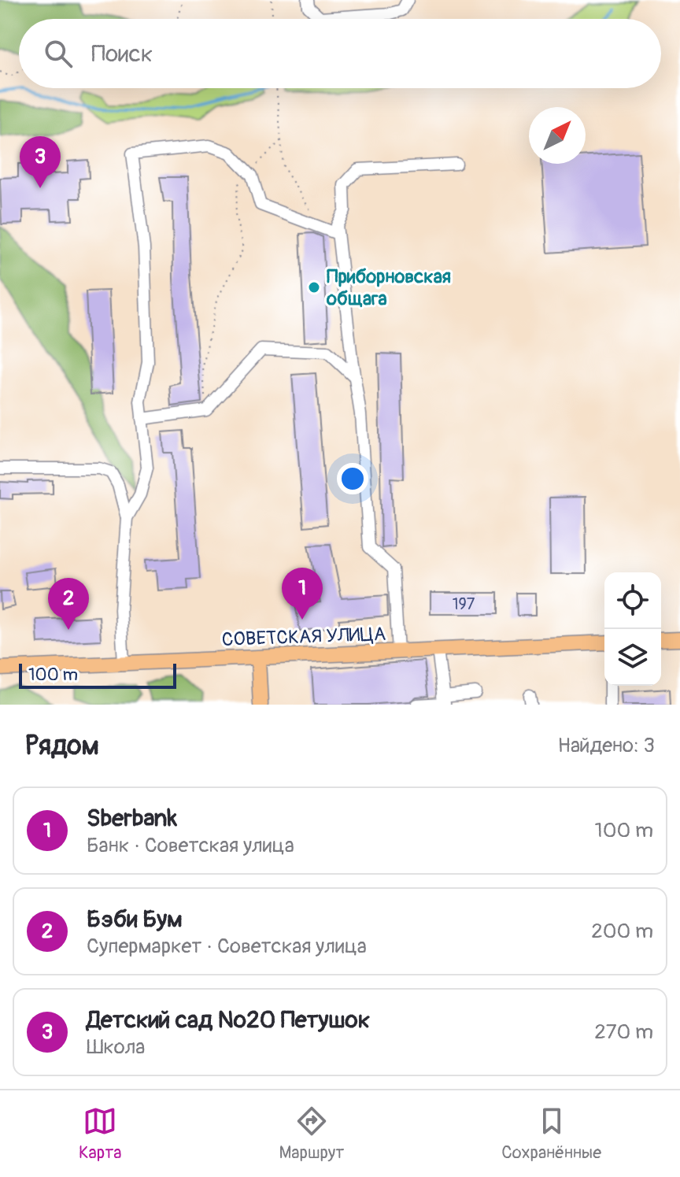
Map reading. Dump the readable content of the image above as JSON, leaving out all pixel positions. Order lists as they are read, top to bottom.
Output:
{
  "streets": {
    "main road": ["СОВЕТСКАЯ УЛИЦА"]
  },
  "places": ["Приборновская общага"],
  "house_numbers": ["197"],
  "scale_bar": "100 m",
  "north": "top right",
  "page": {
    "search": "Поиск",
    "pins": ["3", "1", "2"],
    "scale": "100 m",
    "heading": ["Рядом", "Найдено: 3"],
    "list": [
      {
        "mark": "1",
        "name": "Sberbank",
        "note": "Банк · Советская улица",
        "value": "100 m"
      },
      {
        "mark": "2",
        "name": "Бэби Бум",
        "note": "Супермаркет · Советская улица",
        "value": "200 m"
      },
      {
        "mark": "3",
        "name": "Детский сад №20 Петушок",
        "note": "Школа",
        "value": "270 m"
      }
    ],
    "nav": ["Карта", "Маршрут", "Сохранённые"]
  }
}
